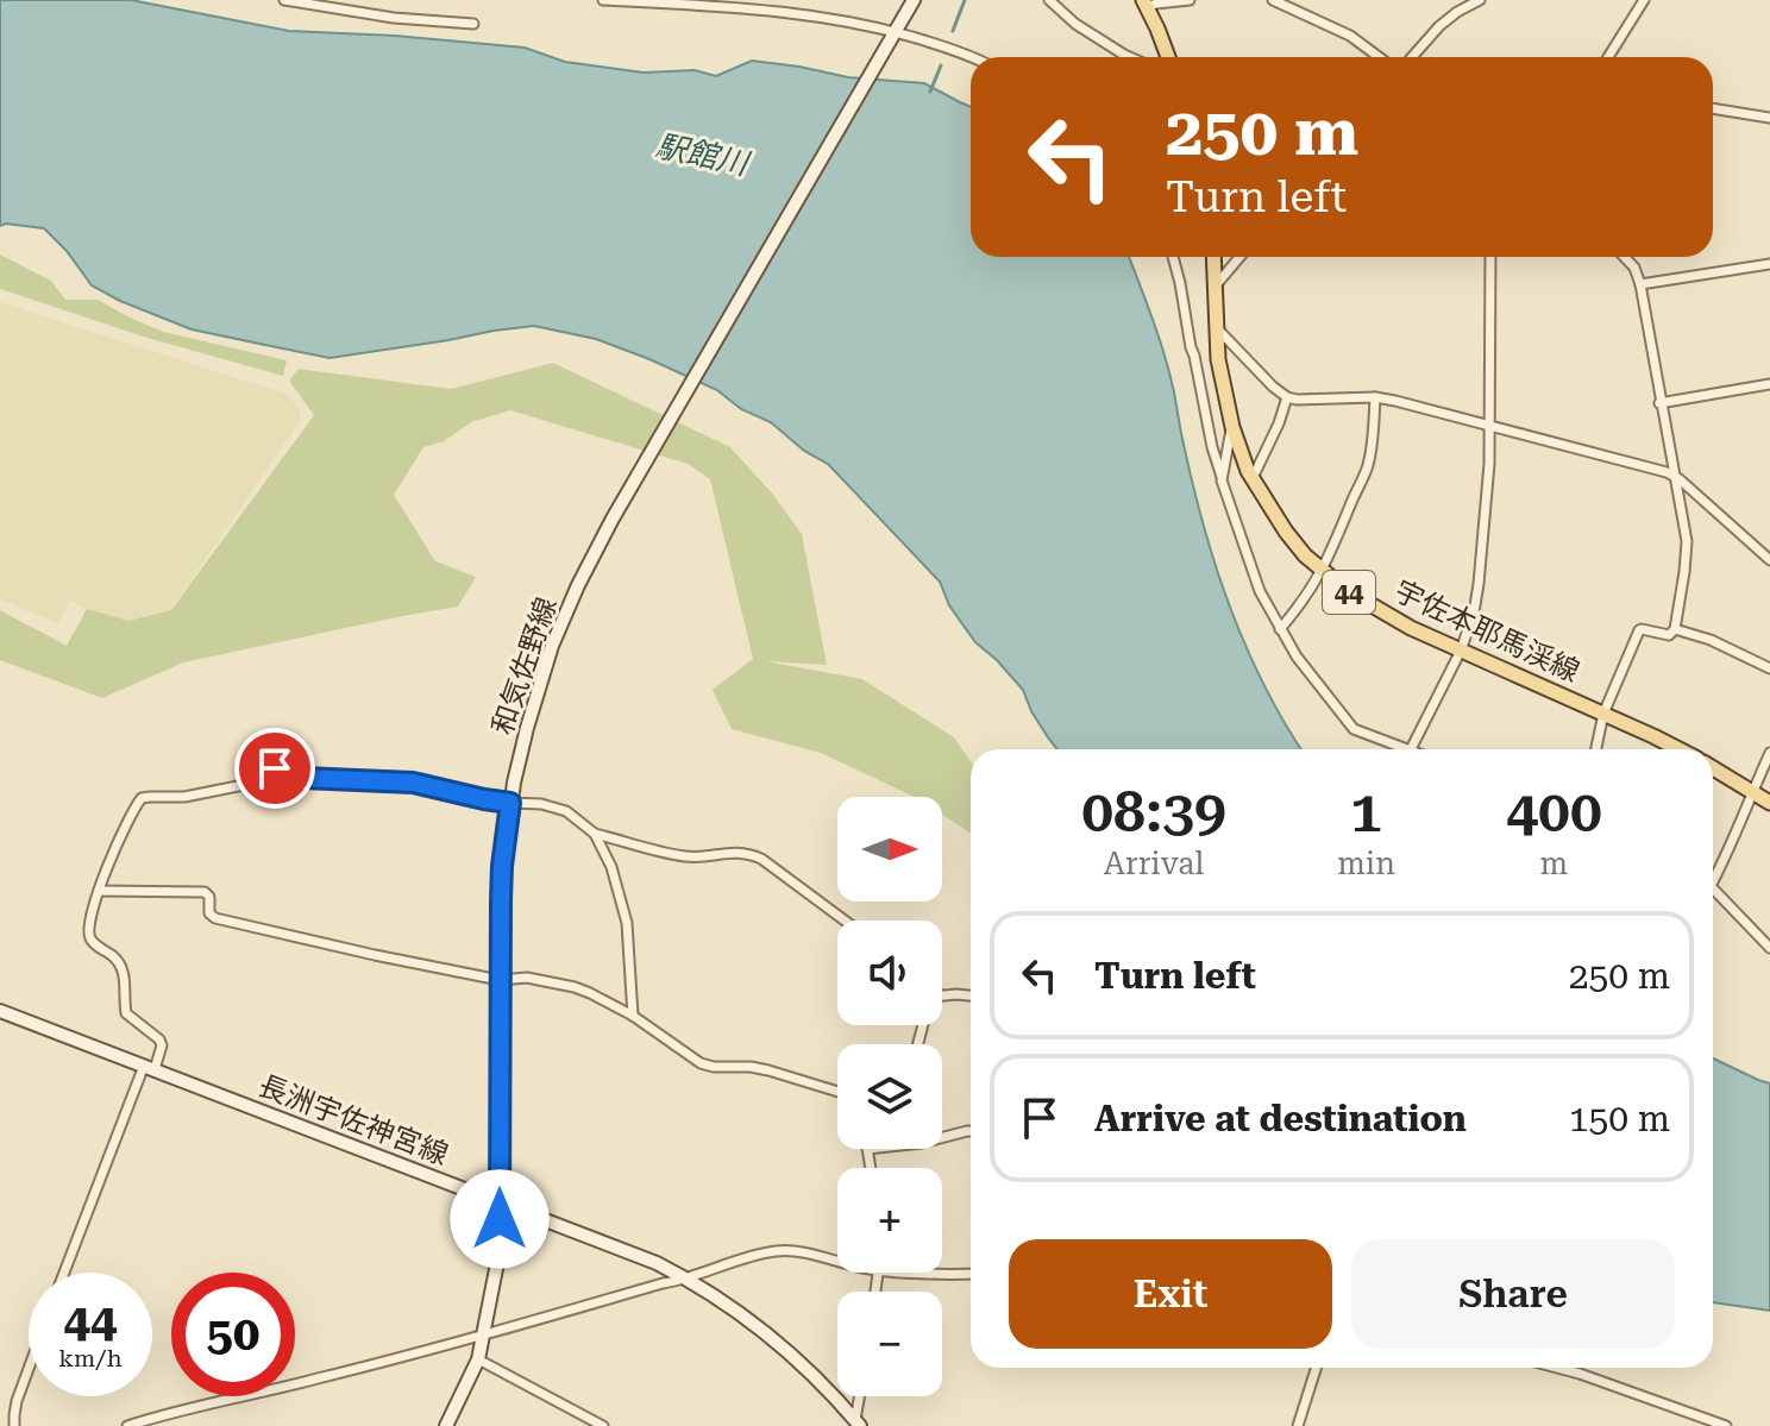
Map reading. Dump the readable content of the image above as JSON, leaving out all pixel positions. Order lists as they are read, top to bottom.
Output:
{
  "streets": {
    "main road": [
      "44",
      "宇佐本耶馬渓線",
      "和気佐野線",
      "長洲宇佐神宮線"
    ]
  },
  "crossings": [
    ["和気佐野線", "長洲宇佐神宮線"]
  ],
  "water": ["駅館川"],
  "north": "right",
  "page": {
    "turn": ["250 m", "Turn left"],
    "eta": [
      "08:39",
      "Arrival",
      "1",
      "min",
      "400",
      "m"
    ],
    "map_buttons": ["+", "−"],
    "list": [
      {
        "name": "Turn left",
        "value": "250 m"
      },
      {
        "name": "Arrive at destination",
        "value": "150 m"
      }
    ],
    "buttons": ["Exit", "Share"],
    "speed": "44 km/h",
    "limit": "50"
  }
}
